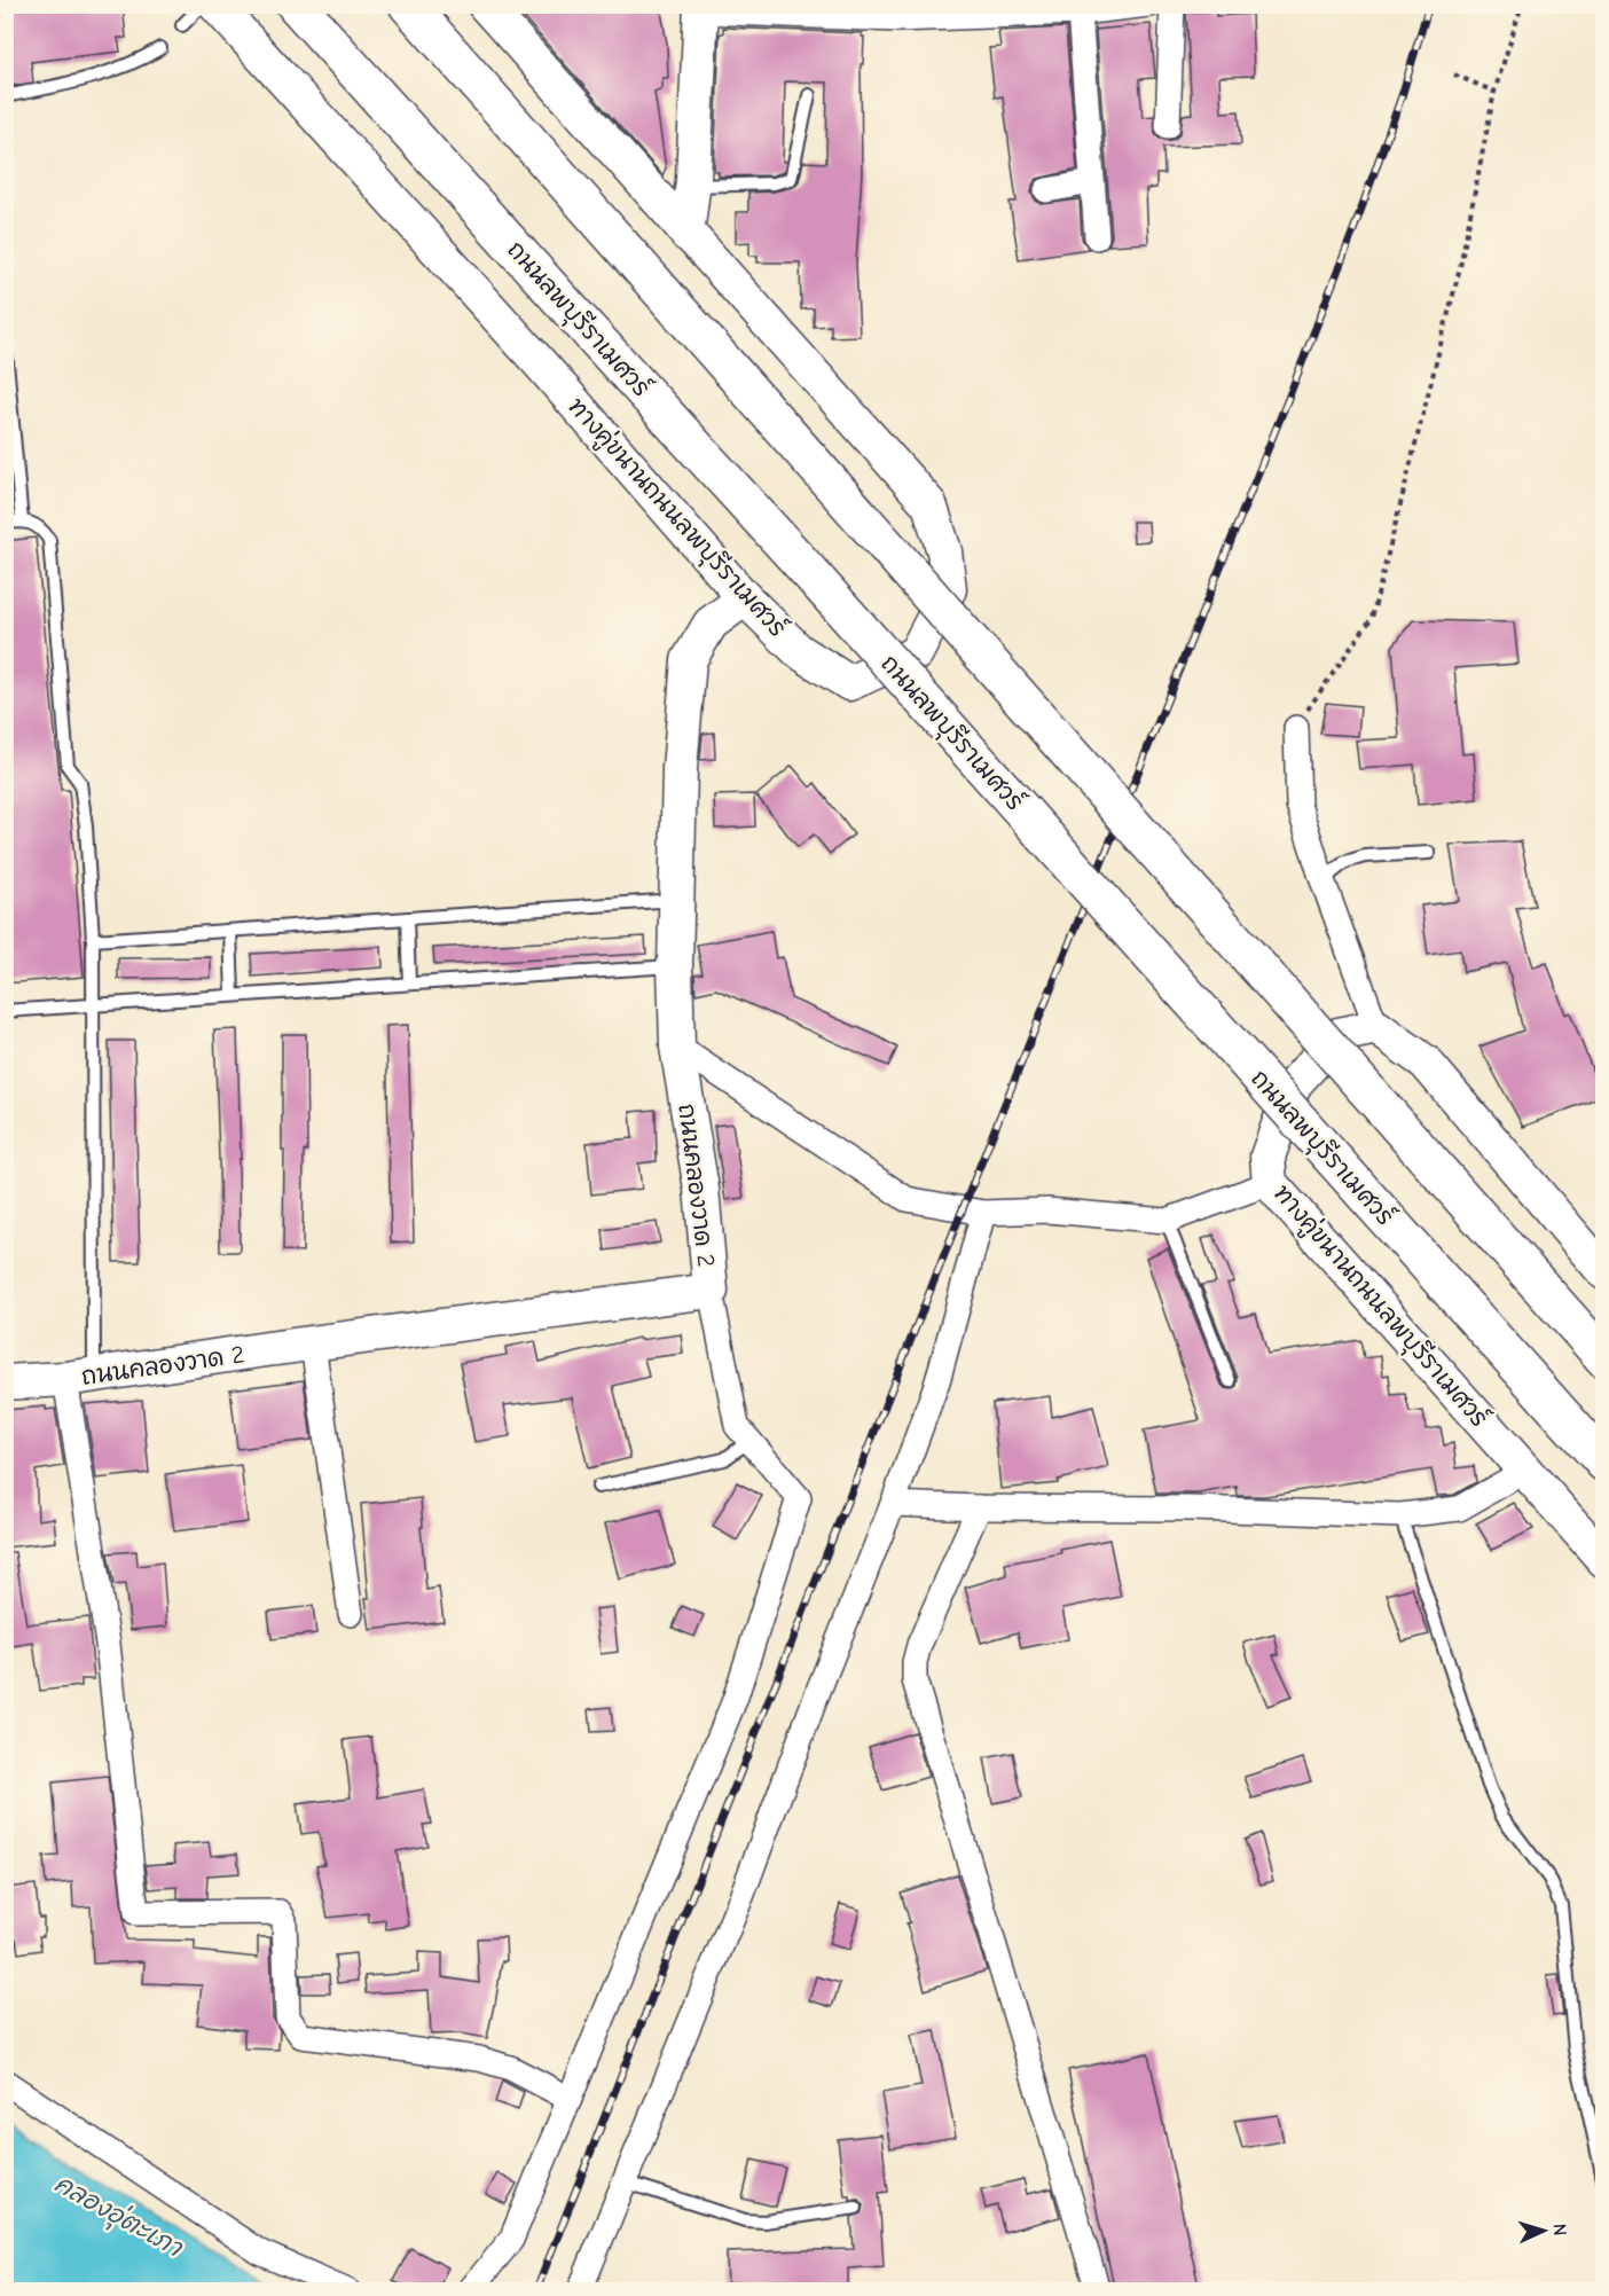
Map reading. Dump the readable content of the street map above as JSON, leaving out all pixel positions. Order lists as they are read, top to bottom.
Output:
{
  "streets": {
    "main road": ["ถนนลพบุรีราเมศวร์", "ทางคู่ขนานถนนลพบุรีราเมศวร์", "ถนนคลองวาด 2"]
  },
  "crossings": [
    ["ทางคู่ขนานถนนลพบุรีราเมศวร์", "ถนนคลองวาด 2"]
  ],
  "water": ["คลองอุ่ตะเภา"],
  "north": "right"
}
